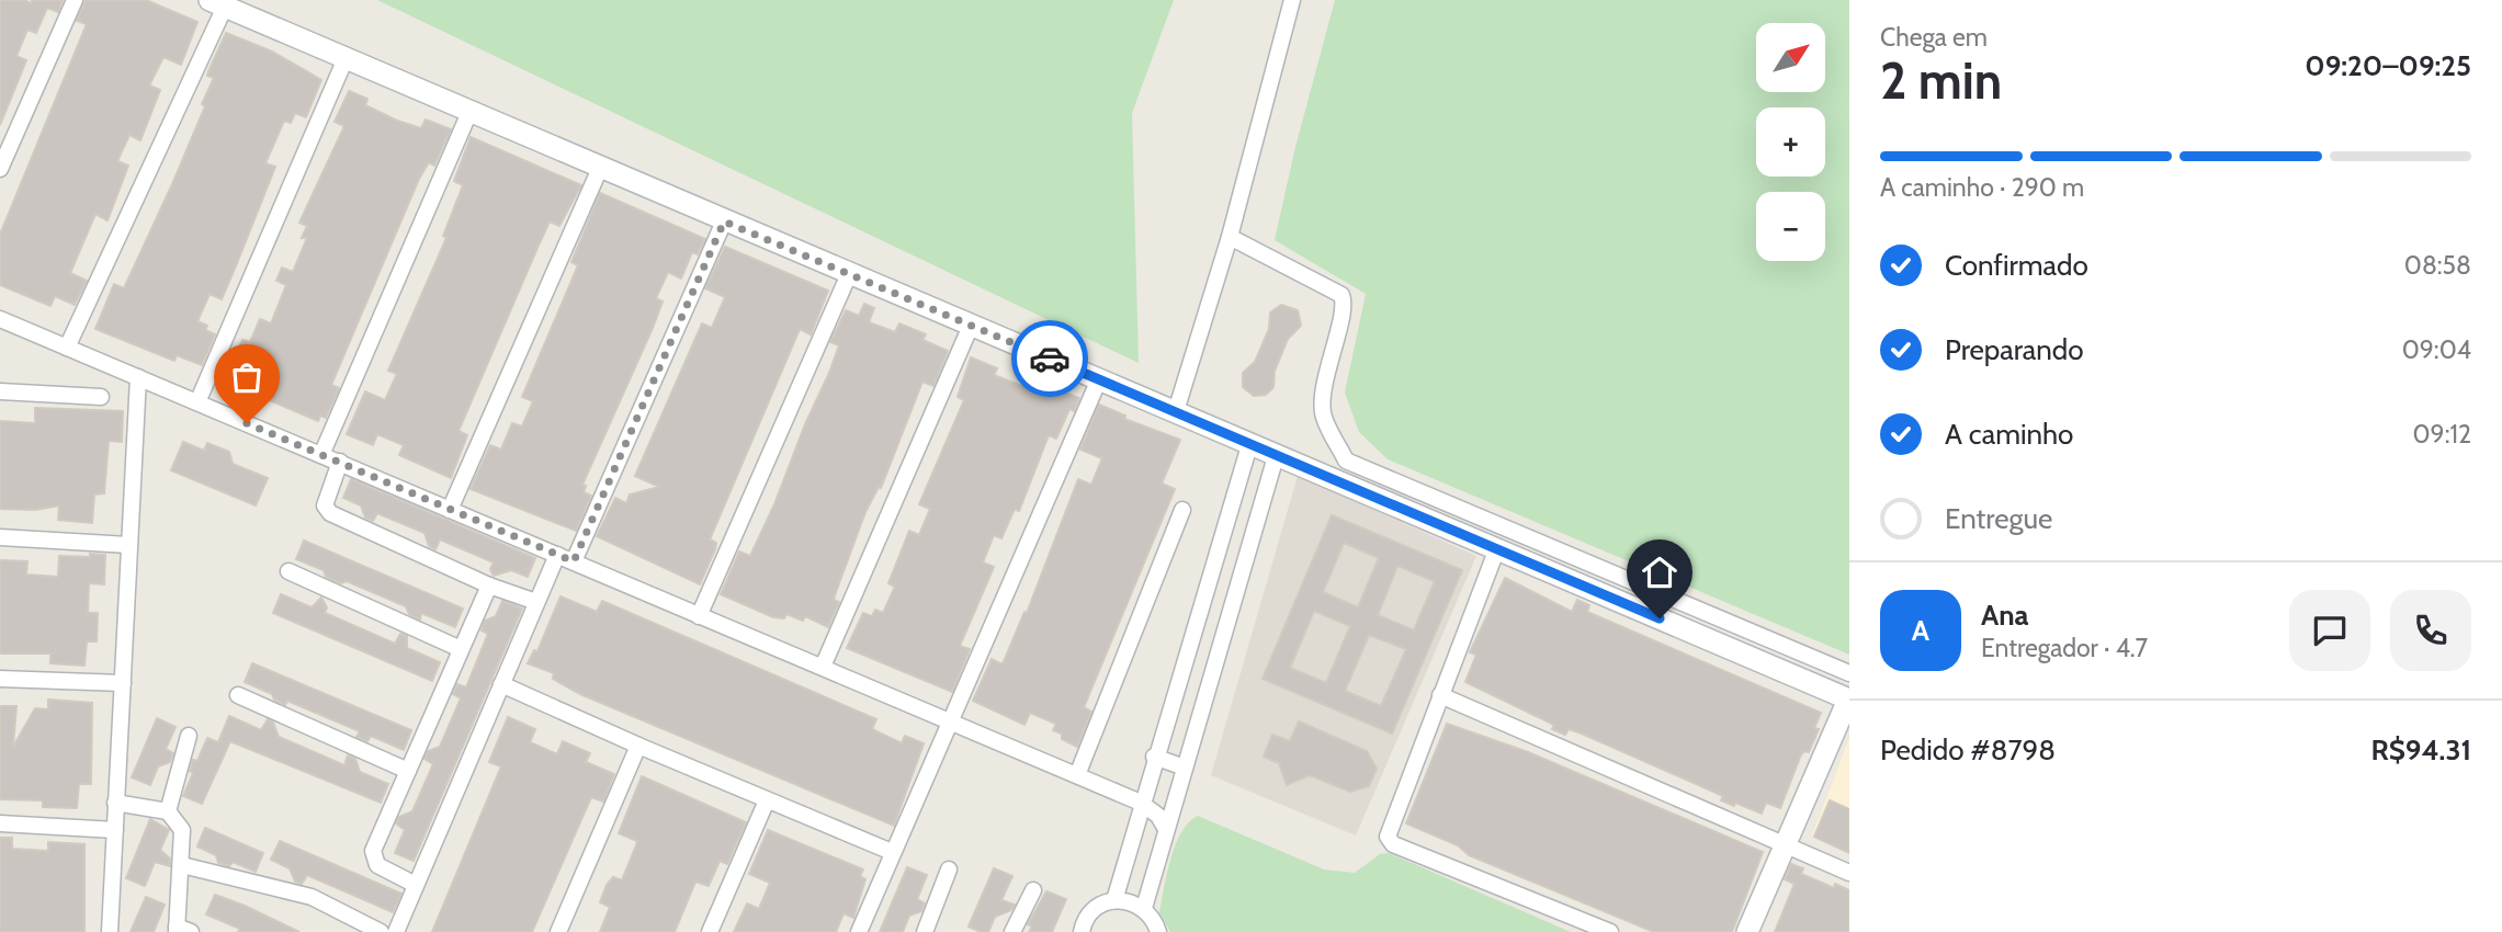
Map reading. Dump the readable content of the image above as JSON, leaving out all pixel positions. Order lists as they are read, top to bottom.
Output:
{
  "north": "top right",
  "page": {
    "heading": ["2 min", "Chega em", "09:20–09:25"],
    "panel": [
      "Ana",
      "Entregador · 4.7",
      "Pedido #8798",
      "R$94.31"
    ],
    "map_buttons": ["+", "−"],
    "bar": "A caminho · 290 m",
    "list": [
      ["Confirmado", "08:58"],
      ["Preparando", "09:04"],
      ["A caminho", "09:12"],
      "Entregue"
    ],
    "round": "A"
  }
}
